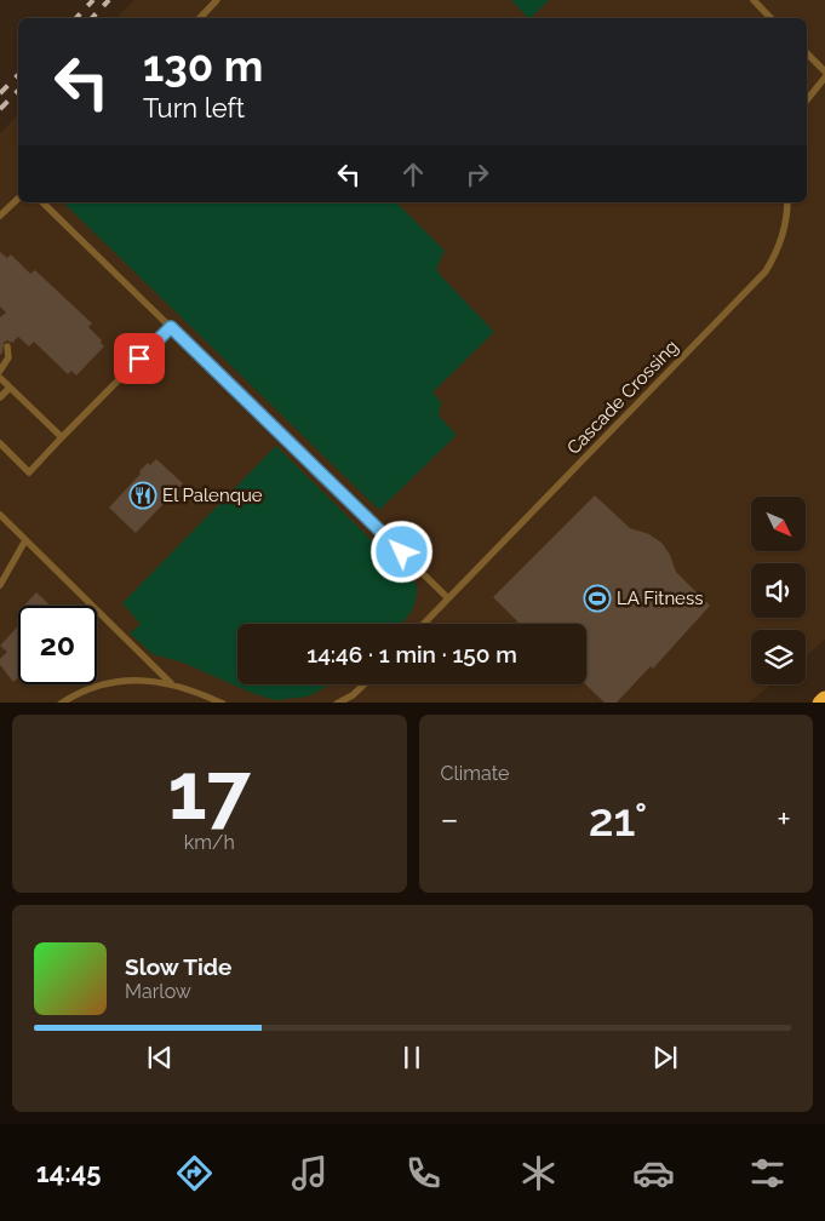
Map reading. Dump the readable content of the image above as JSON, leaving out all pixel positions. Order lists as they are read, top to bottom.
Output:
{
  "streets": {
    "lane": ["Cascade Crossing"]
  },
  "places": {
    "restaurant": ["El Palenque"],
    "sports": ["LA Fitness"]
  },
  "north": "bottom right",
  "page": {
    "turn": ["130 m", "Turn left"],
    "limit": "20",
    "trip": "14:46 · 1 min · 150 m",
    "tile": [
      ["17", "km/h"],
      "Climate"
    ],
    "heat": ["−", "21°", "+"],
    "song": ["Slow Tide", "Marlow"],
    "tabs": "14:45"
  }
}
